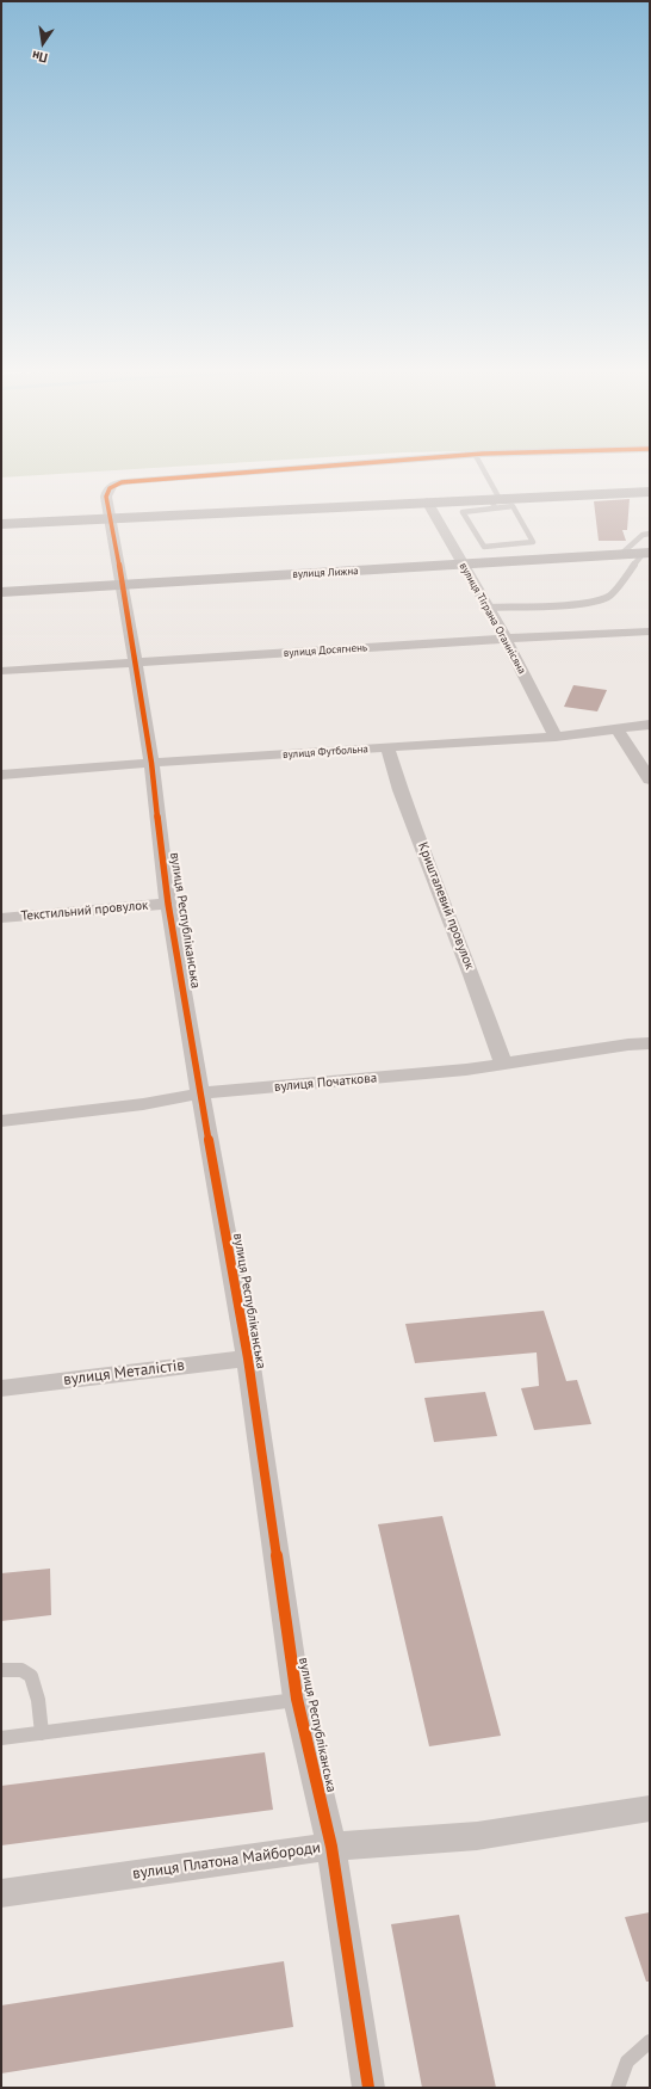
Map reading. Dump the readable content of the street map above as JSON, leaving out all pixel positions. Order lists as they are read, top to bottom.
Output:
{
  "streets": {
    "street": [
      "вулиця Лижна",
      "вулиця Тіграна Оганнісяна",
      "вулиця Досягнень",
      "вулиця Футбольна",
      "Кришталевий провулок",
      "Текстильний провулок",
      "вулиця Республіканська",
      "вулиця Початкова",
      "вулиця Металістів",
      "вулиця Платона Майбороди"
    ]
  },
  "crossings": [
    ["вулиця Лижна", "вулиця Тіграна Оганнісяна"],
    ["вулиця Лижна", "вулиця Республіканська"],
    ["вулиця Тіграна Оганнісяна", "вулиця Досягнень"],
    ["вулиця Тіграна Оганнісяна", "вулиця Футбольна"],
    ["вулиця Досягнень", "вулиця Республіканська"],
    ["вулиця Футбольна", "Кришталевий провулок"],
    ["вулиця Футбольна", "вулиця Республіканська"],
    ["Кришталевий провулок", "вулиця Початкова"],
    ["Текстильний провулок", "вулиця Республіканська"],
    ["вулиця Республіканська", "вулиця Початкова"],
    ["вулиця Республіканська", "вулиця Металістів"],
    ["вулиця Республіканська", "вулиця Платона Майбороди"]
  ],
  "north": "bottom"
}
